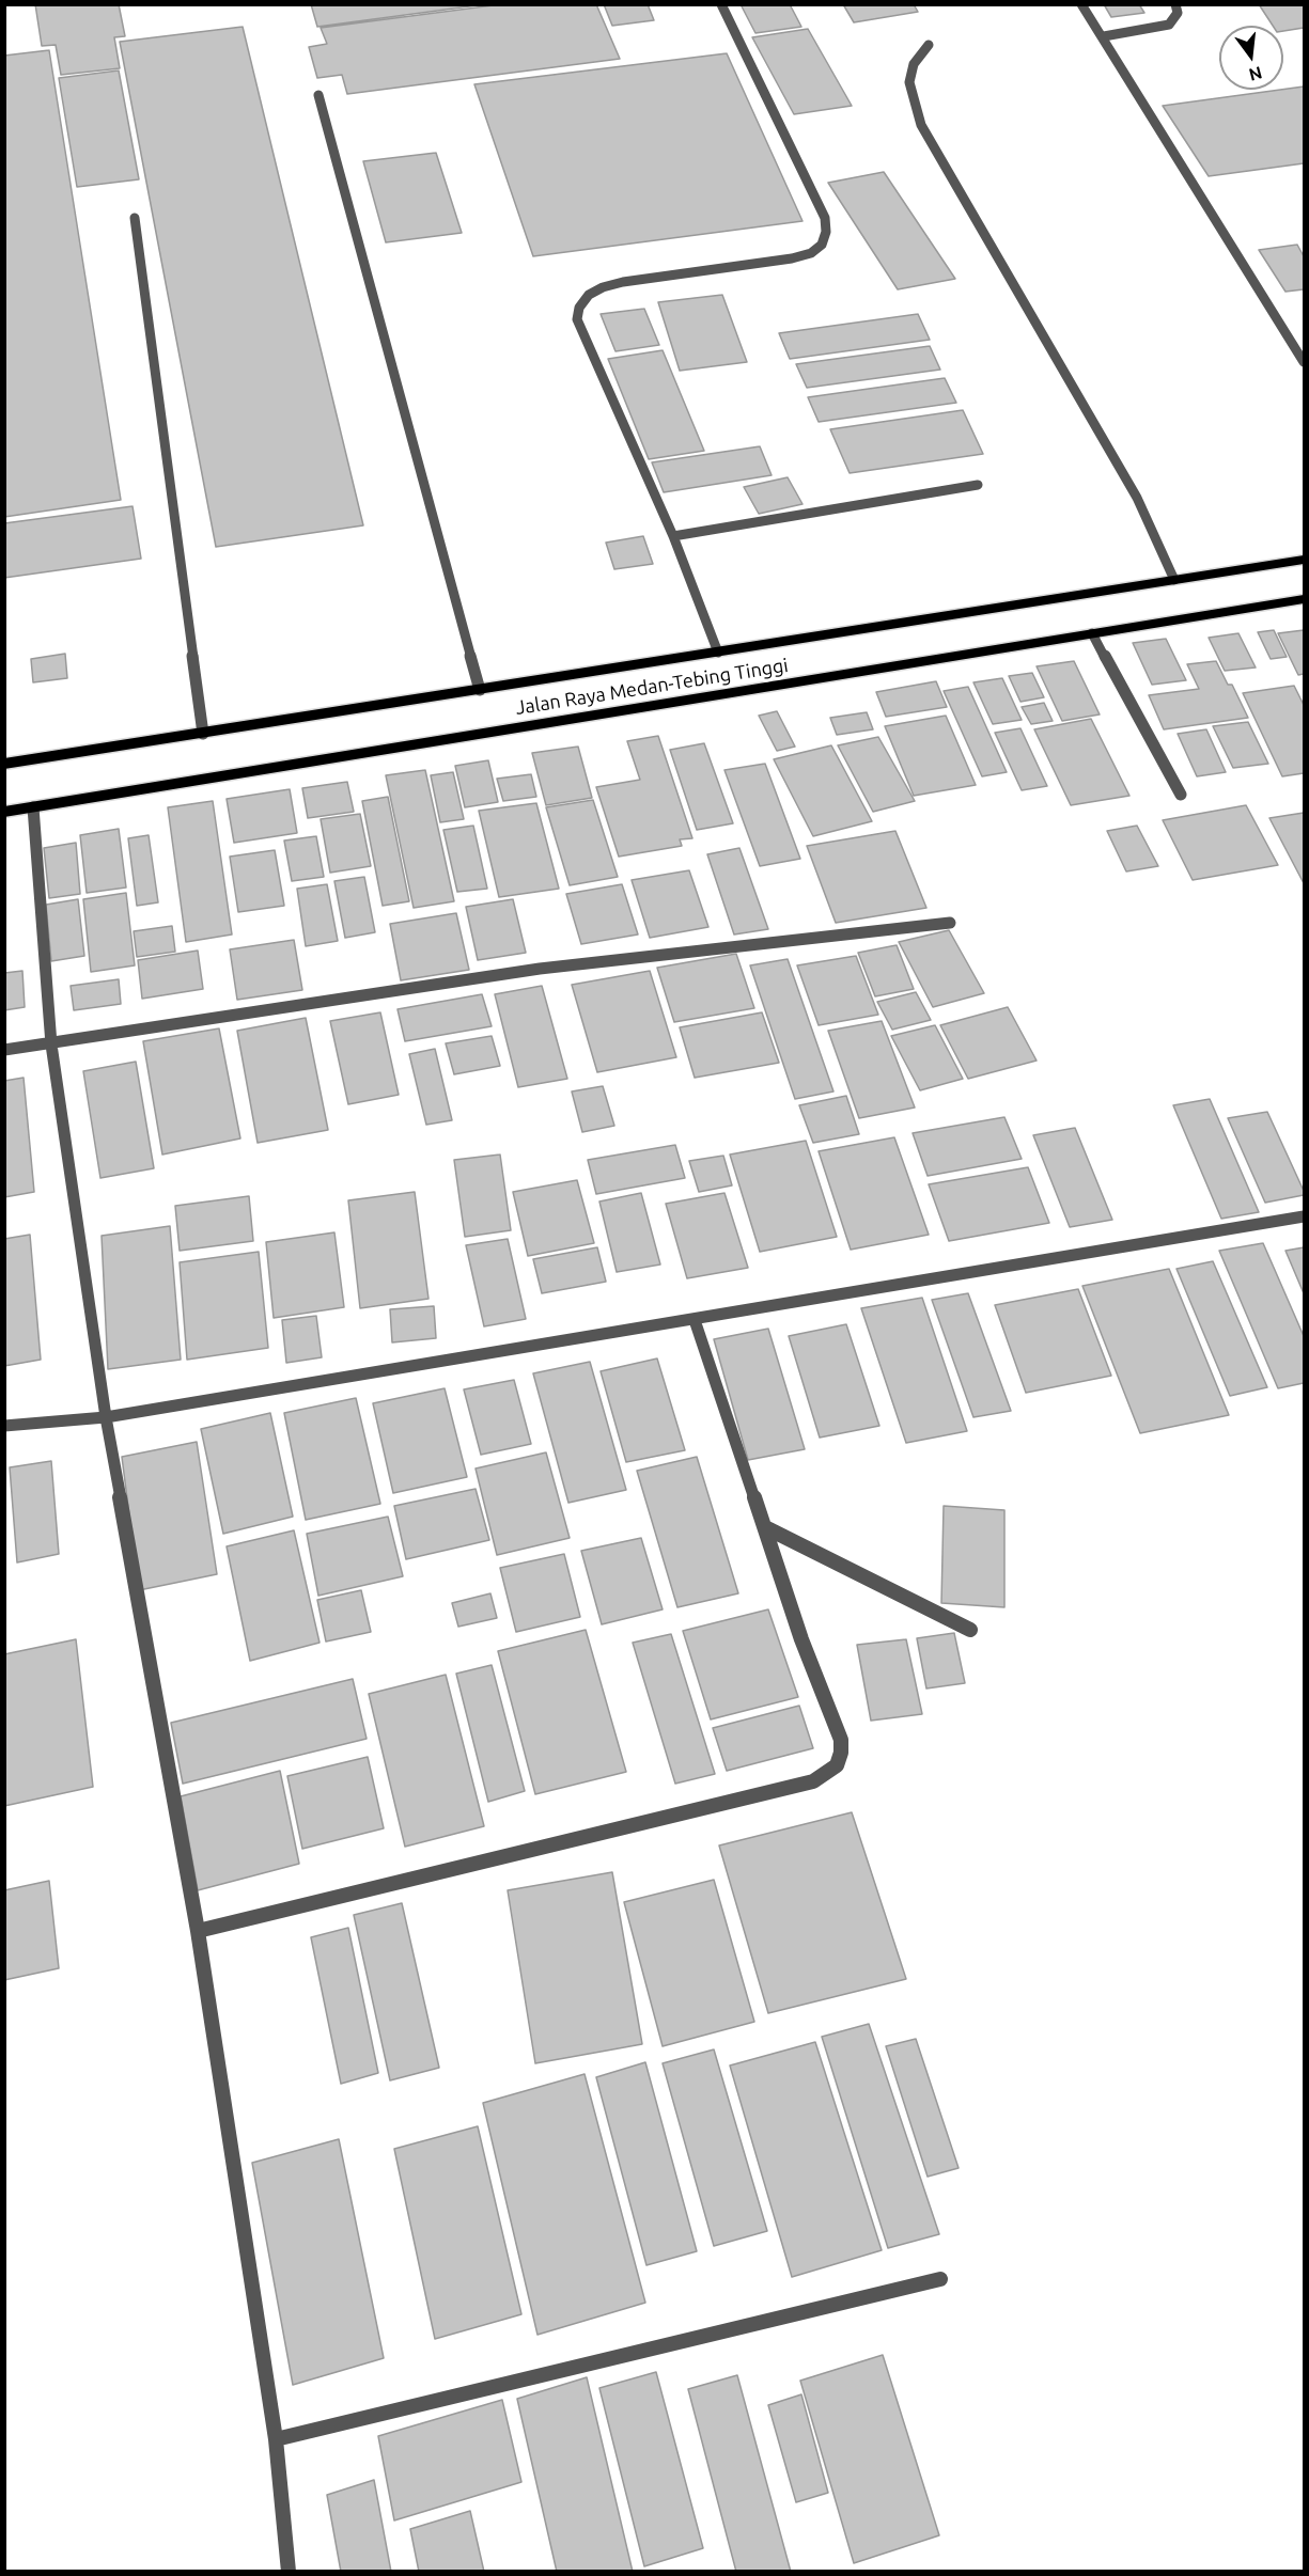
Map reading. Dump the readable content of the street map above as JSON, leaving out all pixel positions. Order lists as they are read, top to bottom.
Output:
{
  "streets": {
    "highway": ["Jalan Raya Medan-Tebing Tinggi"]
  },
  "north": "bottom"
}
